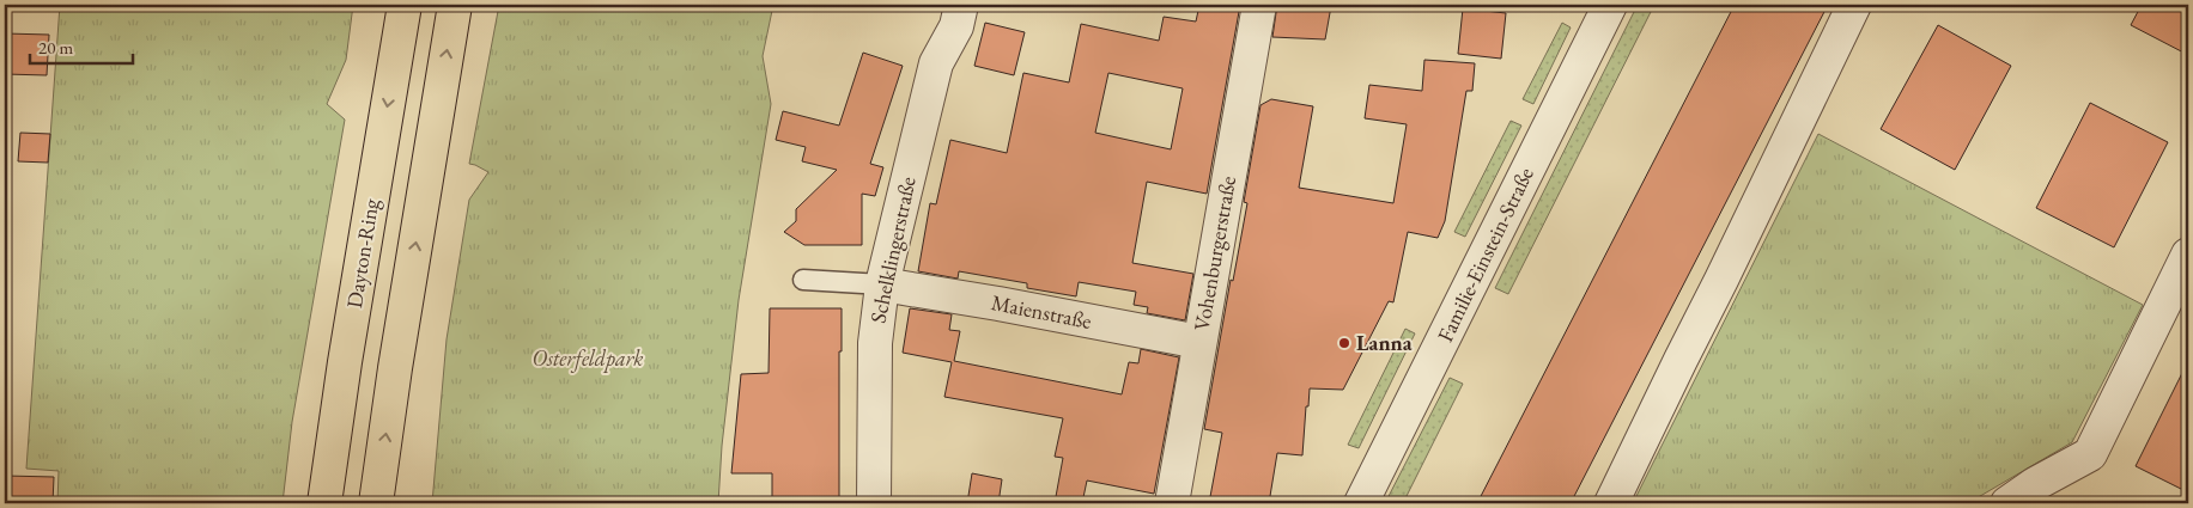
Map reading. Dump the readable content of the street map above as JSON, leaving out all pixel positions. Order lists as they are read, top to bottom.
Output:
{
  "streets": {
    "highway": ["Dayton-Ring"],
    "street": [
      "Schelklingerstraße",
      "Vohenburgerstraße",
      "Familie-Einstein-Straße",
      "Maienstraße"
    ]
  },
  "crossings": [
    ["Schelklingerstraße", "Maienstraße"],
    ["Vohenburgerstraße", "Maienstraße"]
  ],
  "parks": ["Osterfeldpark"],
  "places": ["Lanna"],
  "scale_bar": "20 m"
}
